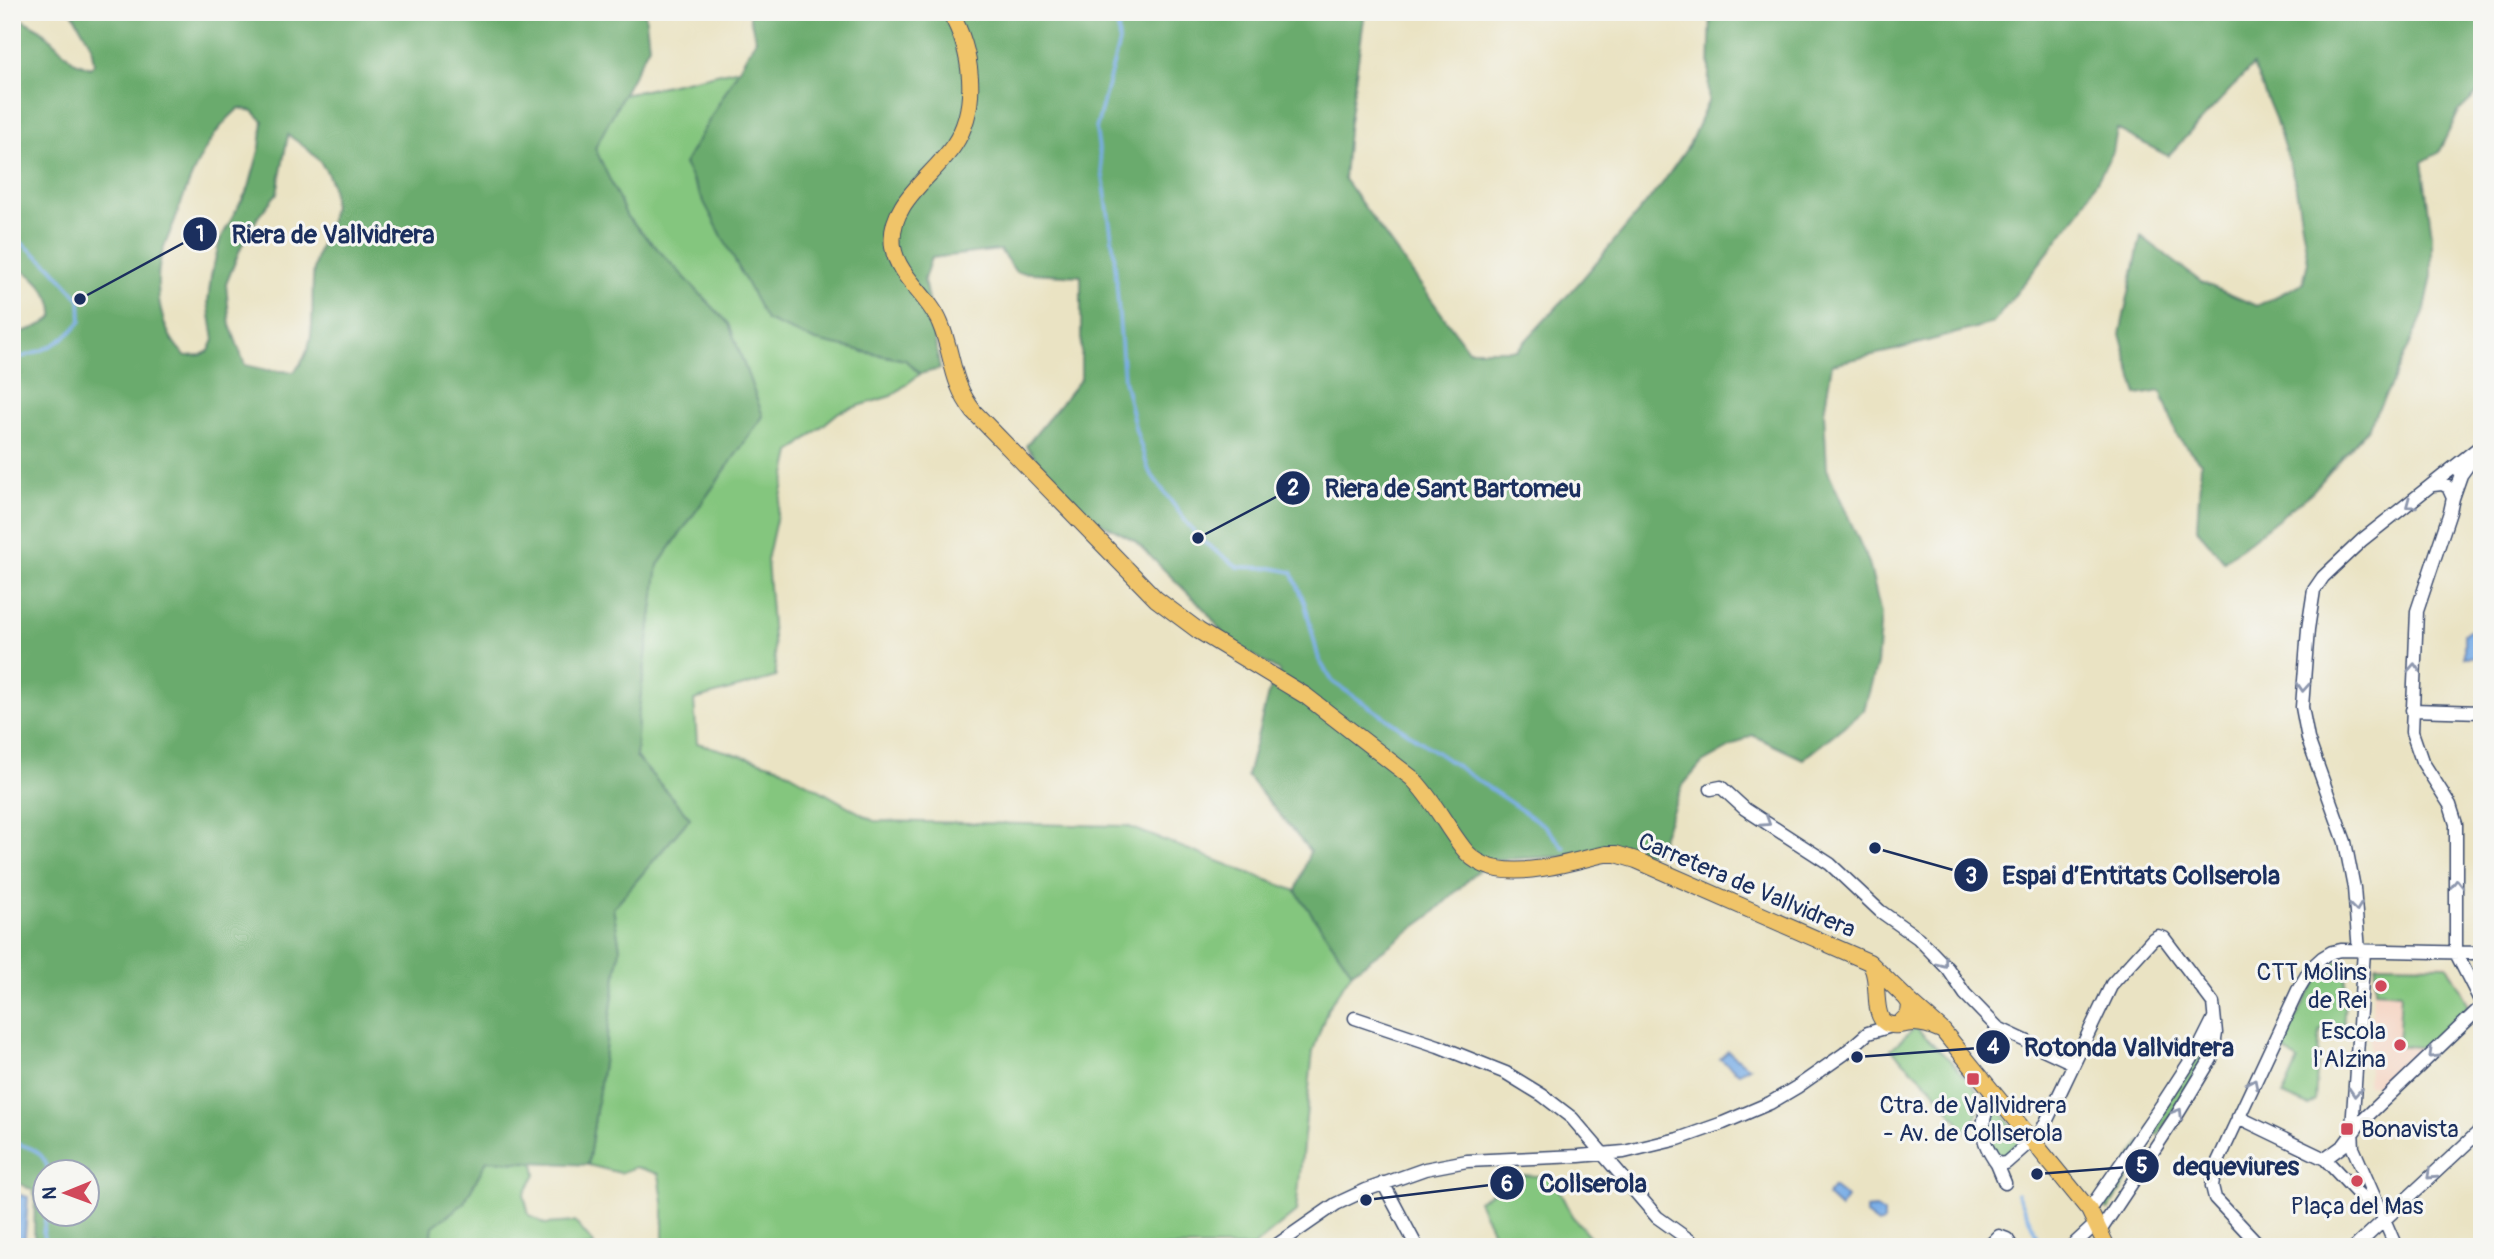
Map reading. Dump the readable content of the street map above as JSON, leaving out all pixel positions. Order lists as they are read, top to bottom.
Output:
{
  "streets": {
    "main road": ["Carretera de Vallvidrera"]
  },
  "places": {
    "other": [
      "Riera de Vallvidrera",
      "Riera de Sant Bartomeu",
      "Espai d’Entitats Collserola",
      "CTT Molins de Rei",
      "Escola l'Alzina",
      "Rotonda Vallvidrera",
      "dequeviures",
      "Plaça del Mas",
      "Collserola"
    ],
    "transit": ["Ctra. de Vallvidrera - Av. de Collserola", "Bonavista"]
  },
  "north": "left"
}
